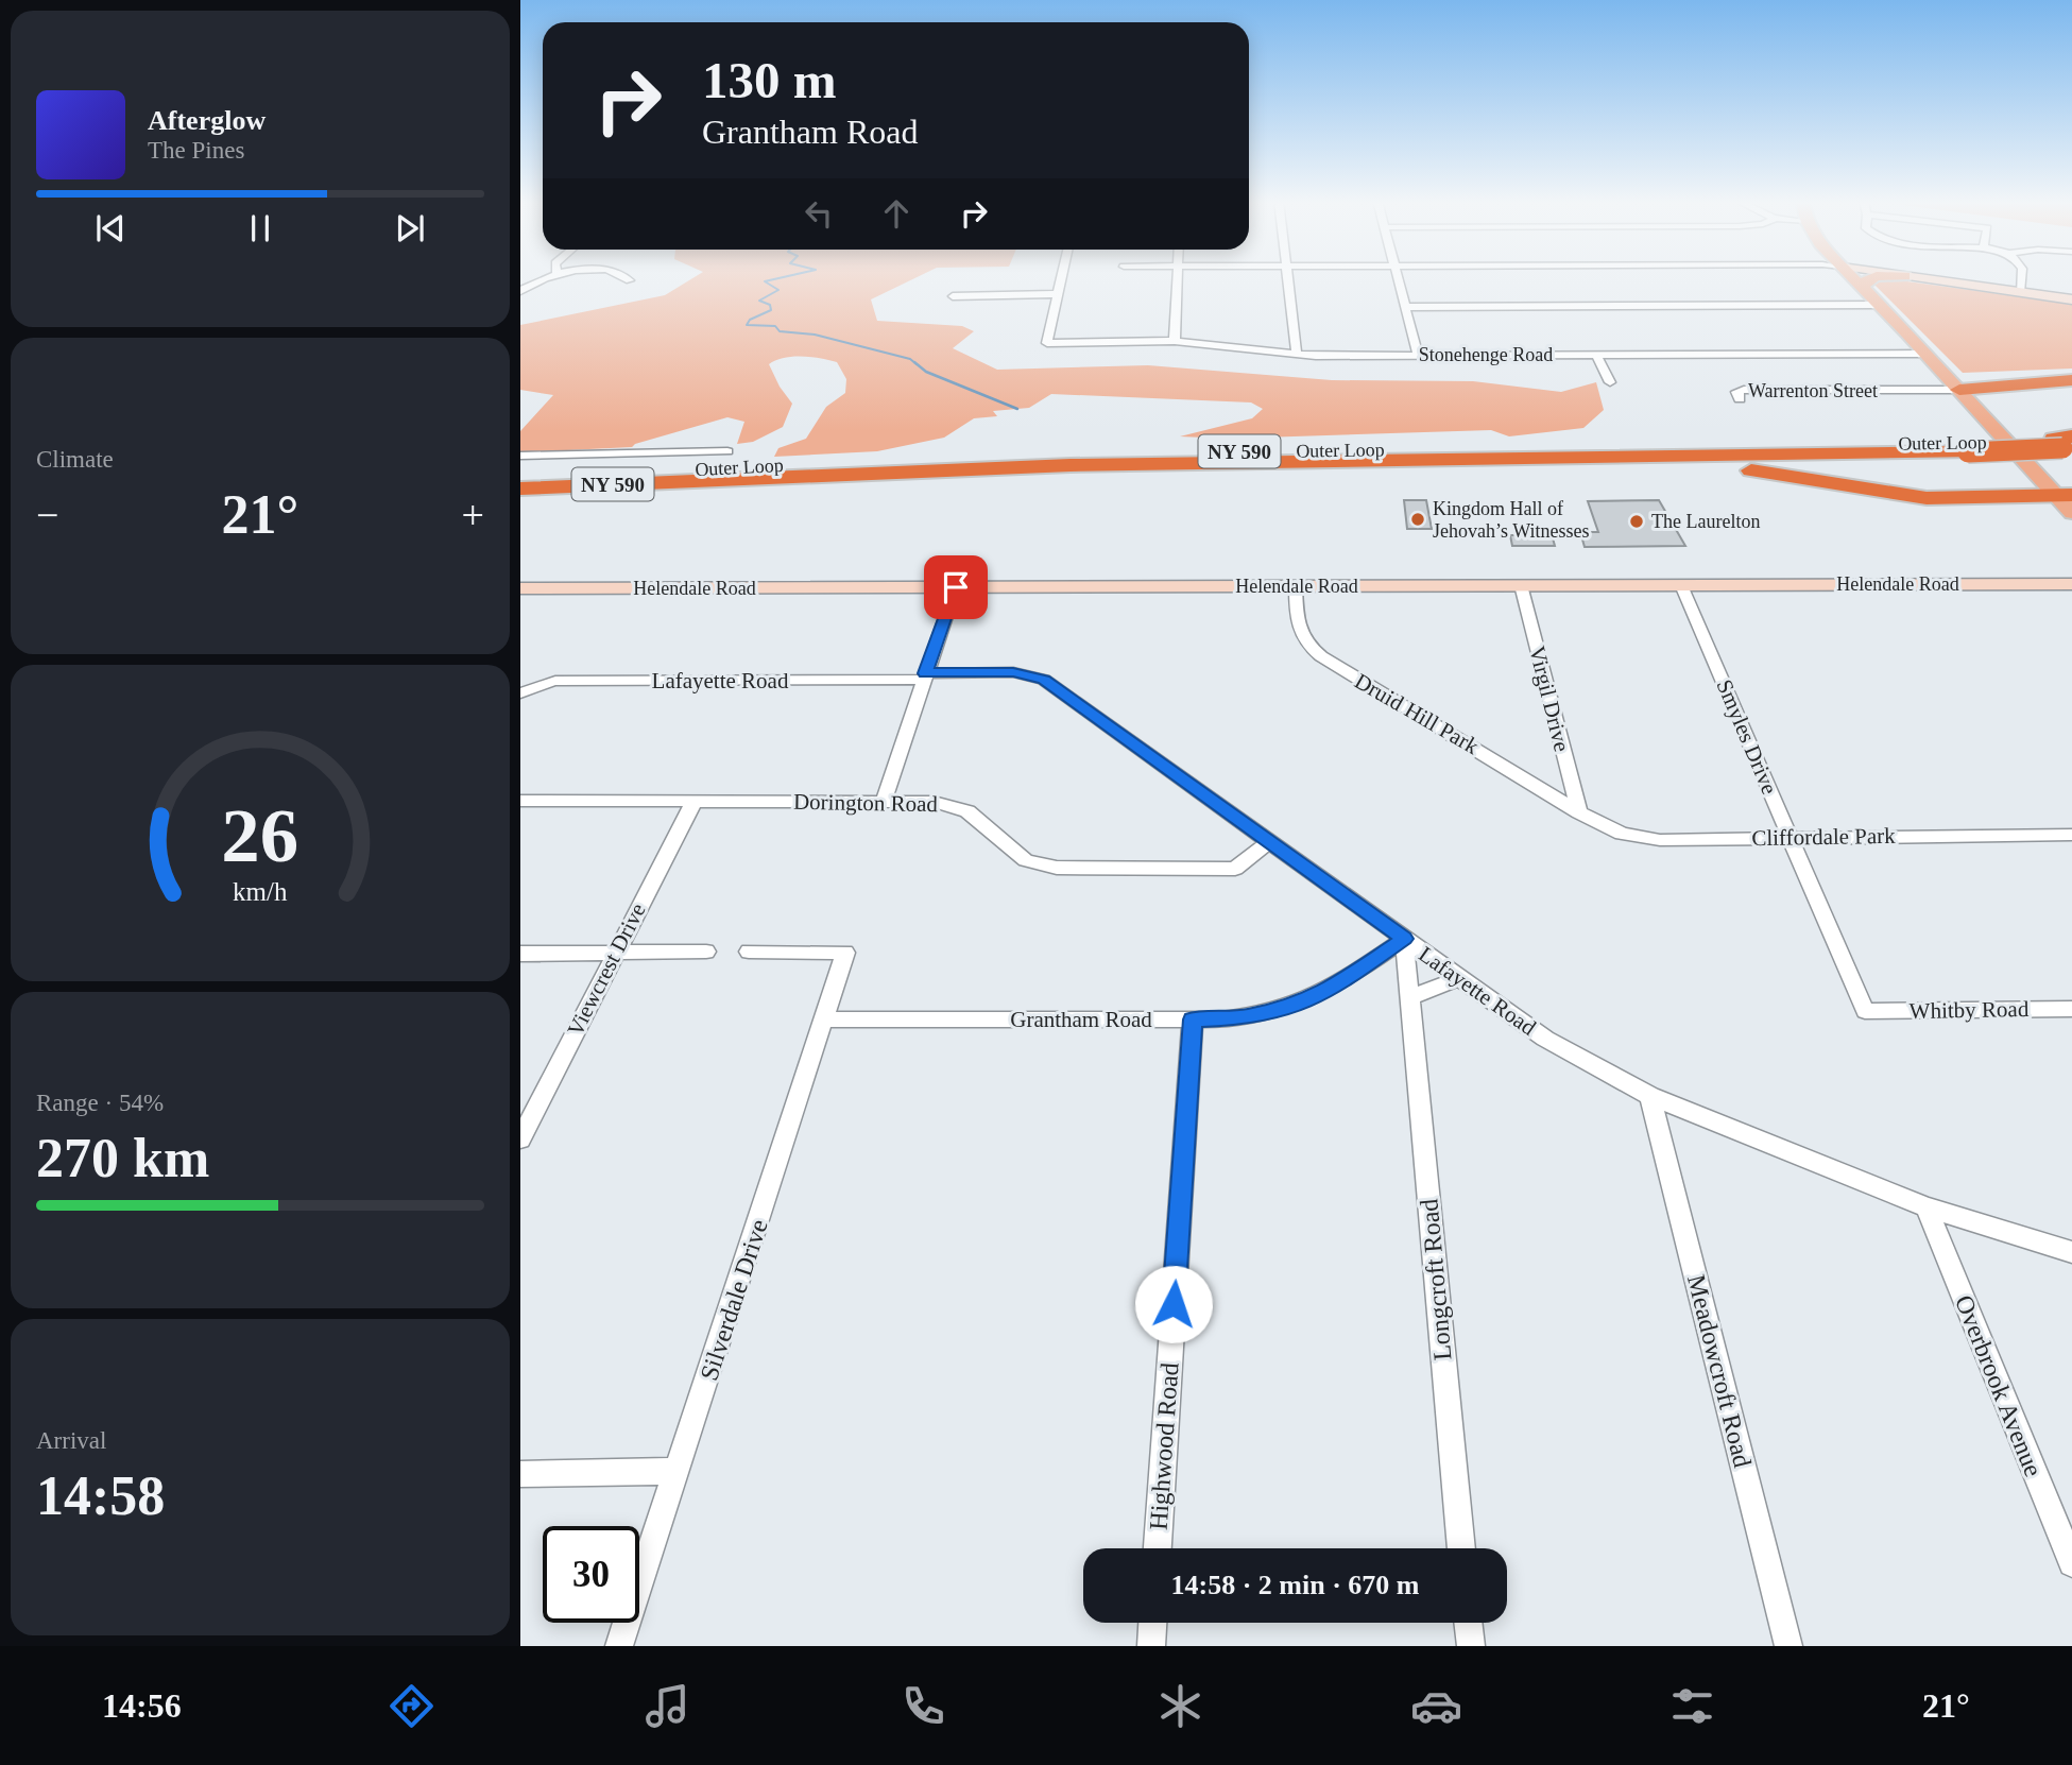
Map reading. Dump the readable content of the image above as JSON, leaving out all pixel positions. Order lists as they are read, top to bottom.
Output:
{
  "streets": {
    "highway": ["Outer Loop", "NY 590"],
    "street": [
      "Stonehenge Road",
      "Warrenton Street",
      "Helendale Road",
      "Lafayette Road",
      "Virgil Drive",
      "Druid Hill Park",
      "Smyles Drive",
      "Dorington Road",
      "Cliffordale Park",
      "Viewcrest Drive",
      "Whitby Road",
      "Grantham Road",
      "Longcroft Road",
      "Silverdale Drive",
      "Meadowcroft Road",
      "Overbrook Avenue",
      "Highwood Road"
    ]
  },
  "crossings": [
    ["Helendale Road", "Virgil Drive"],
    ["Helendale Road", "Druid Hill Park"],
    ["Helendale Road", "Smyles Drive"],
    ["Lafayette Road", "Dorington Road"],
    ["Lafayette Road", "Grantham Road"],
    ["Lafayette Road", "Longcroft Road"],
    ["Lafayette Road", "Meadowcroft Road"],
    ["Lafayette Road", "Overbrook Avenue"],
    ["Virgil Drive", "Druid Hill Park"],
    ["Virgil Drive", "Cliffordale Park"],
    ["Druid Hill Park", "Cliffordale Park"],
    ["Smyles Drive", "Cliffordale Park"],
    ["Smyles Drive", "Whitby Road"],
    ["Dorington Road", "Viewcrest Drive"],
    ["Grantham Road", "Longcroft Road"],
    ["Grantham Road", "Silverdale Drive"],
    ["Grantham Road", "Highwood Road"]
  ],
  "places": ["Kingdom Hall of Jehovah’s Witnesses", "The Laurelton"],
  "page": {
    "turn": ["130 m", "Grantham Road"],
    "song": ["Afterglow", "The Pines"],
    "tile": [
      "Climate",
      ["Range · 54%", "270 km"],
      ["Arrival", "14:58"]
    ],
    "heat": ["−", "21°", "+"],
    "limit": "30",
    "trip": "14:58 · 2 min · 670 m",
    "tabs": ["14:56", "21°"],
    "gauge": ["26", "km/h"]
  }
}
